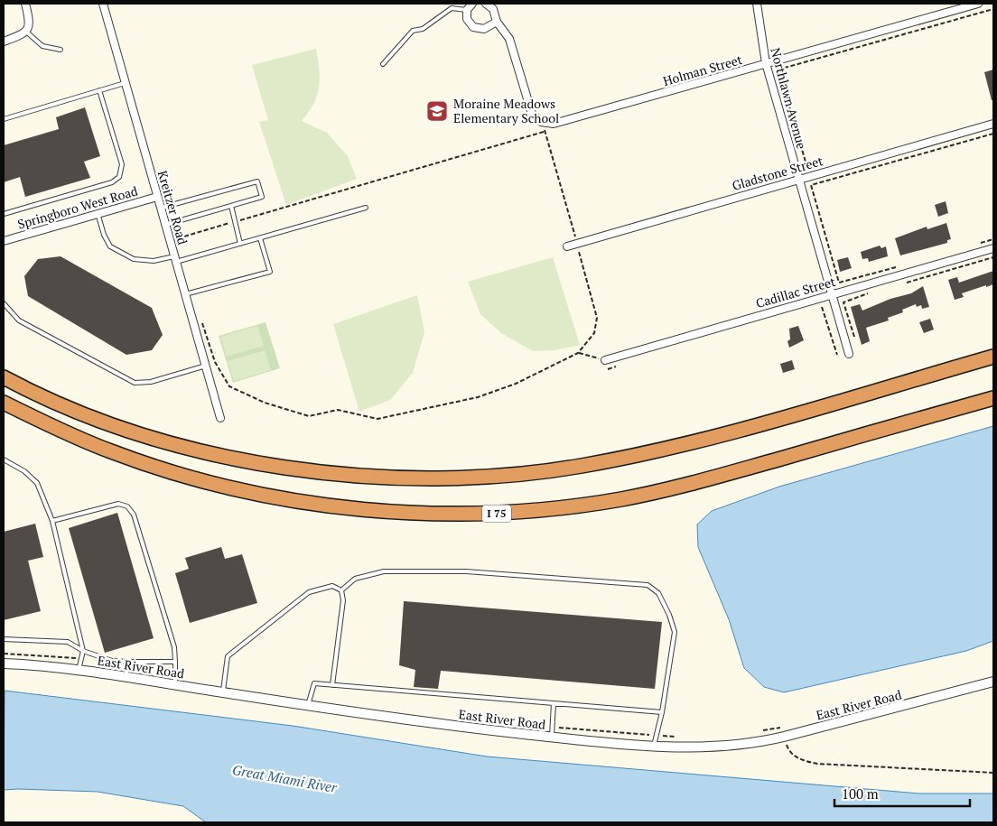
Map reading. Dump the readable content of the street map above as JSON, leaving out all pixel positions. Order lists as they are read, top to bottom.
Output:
{
  "streets": {
    "highway": ["I 75"],
    "street": [
      "Holman Street",
      "Northlawn Avenue",
      "Gladstone Street",
      "Springboro West Road",
      "Kreitzer Road",
      "Cadillac Street",
      "East River Road"
    ]
  },
  "crossings": [
    ["Holman Street", "Northlawn Avenue"],
    ["Northlawn Avenue", "Gladstone Street"],
    ["Northlawn Avenue", "Cadillac Street"],
    ["Springboro West Road", "Kreitzer Road"]
  ],
  "water": ["Great Miami River"],
  "places": {
    "school or university": ["Moraine Meadows Elementary School"]
  },
  "scale_bar": "100 m"
}
